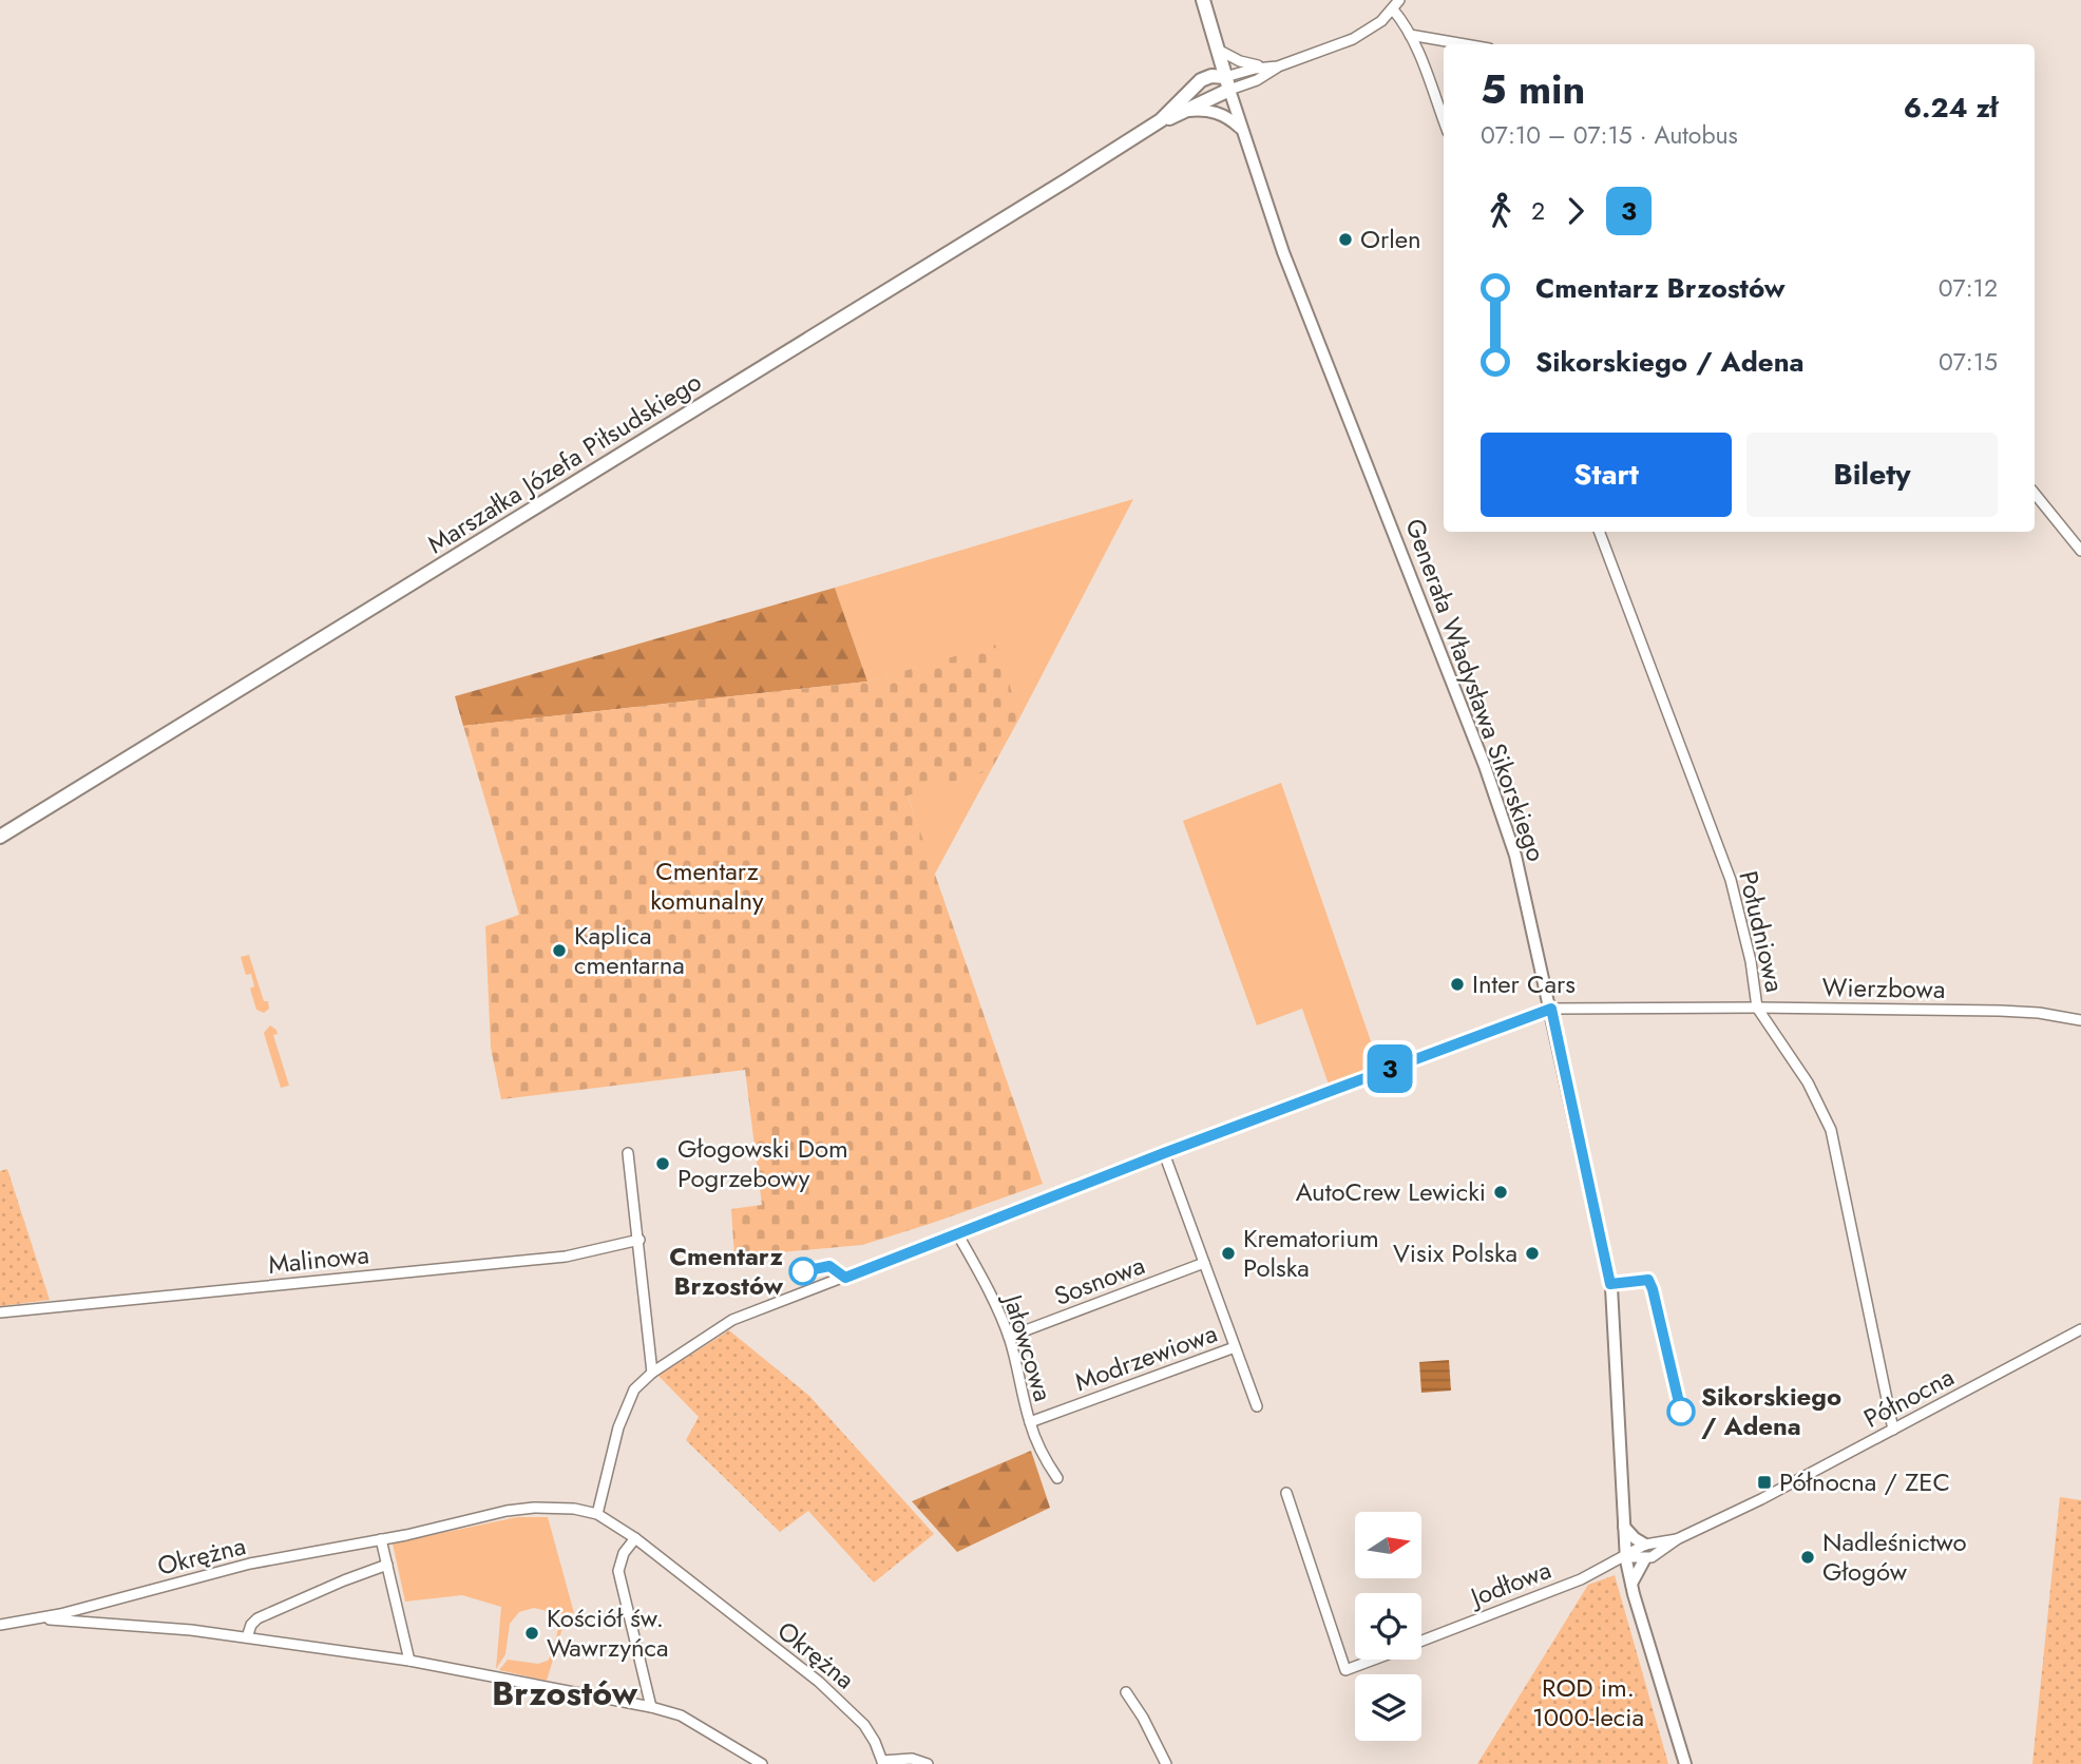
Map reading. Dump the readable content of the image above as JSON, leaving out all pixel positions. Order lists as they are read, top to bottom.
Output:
{
  "streets": {
    "main road": ["Marszałka Józefa Piłsudskiego", "Generała Władysława Sikorskiego"],
    "street": [
      "Południowa",
      "Wierzbowa",
      "Malinowa",
      "Sosnowa",
      "Jałowcowa",
      "Modrzewiowa",
      "Północna",
      "Okrężna",
      "Jodłowa"
    ]
  },
  "crossings": [
    ["Marszałka Józefa Piłsudskiego", "Generała Władysława Sikorskiego"],
    ["Generała Władysława Sikorskiego", "Wierzbowa"],
    ["Generała Władysława Sikorskiego", "Północna"],
    ["Generała Władysława Sikorskiego", "Jodłowa"],
    ["Południowa", "Wierzbowa"],
    ["Południowa", "Północna"],
    ["Sosnowa", "Jałowcowa"],
    ["Jałowcowa", "Modrzewiowa"],
    ["Północna", "Jodłowa"]
  ],
  "districts": ["Brzostów"],
  "parks": ["Cmentarz komunalny", "ROD im. 1000-lecia"],
  "places": {
    "other": [
      "Orlen",
      "Kaplica cmentarna",
      "Inter Cars",
      "Głogowski Dom Pogrzebowy",
      "AutoCrew Lewicki",
      "Krematorium Polska",
      "Visix Polska",
      "Cmentarz Brzostów",
      "Sikorskiego / Adena",
      "Nadleśnictwo Głogów",
      "Kościół św. Wawrzyńca"
    ],
    "transit": ["Północna / ZEC"]
  },
  "lines": ["bus line 3"],
  "north": "right",
  "page": {
    "on_map": "3",
    "heading": ["5 min", "07:10 – 07:15 · Autobus", "6.24 zł"],
    "legs": ["2", "3"],
    "list": [
      {
        "name": "Cmentarz Brzostów",
        "value": "07:12"
      },
      {
        "name": "Sikorskiego / Adena",
        "value": "07:15"
      }
    ],
    "buttons": ["Start", "Bilety"]
  }
}
